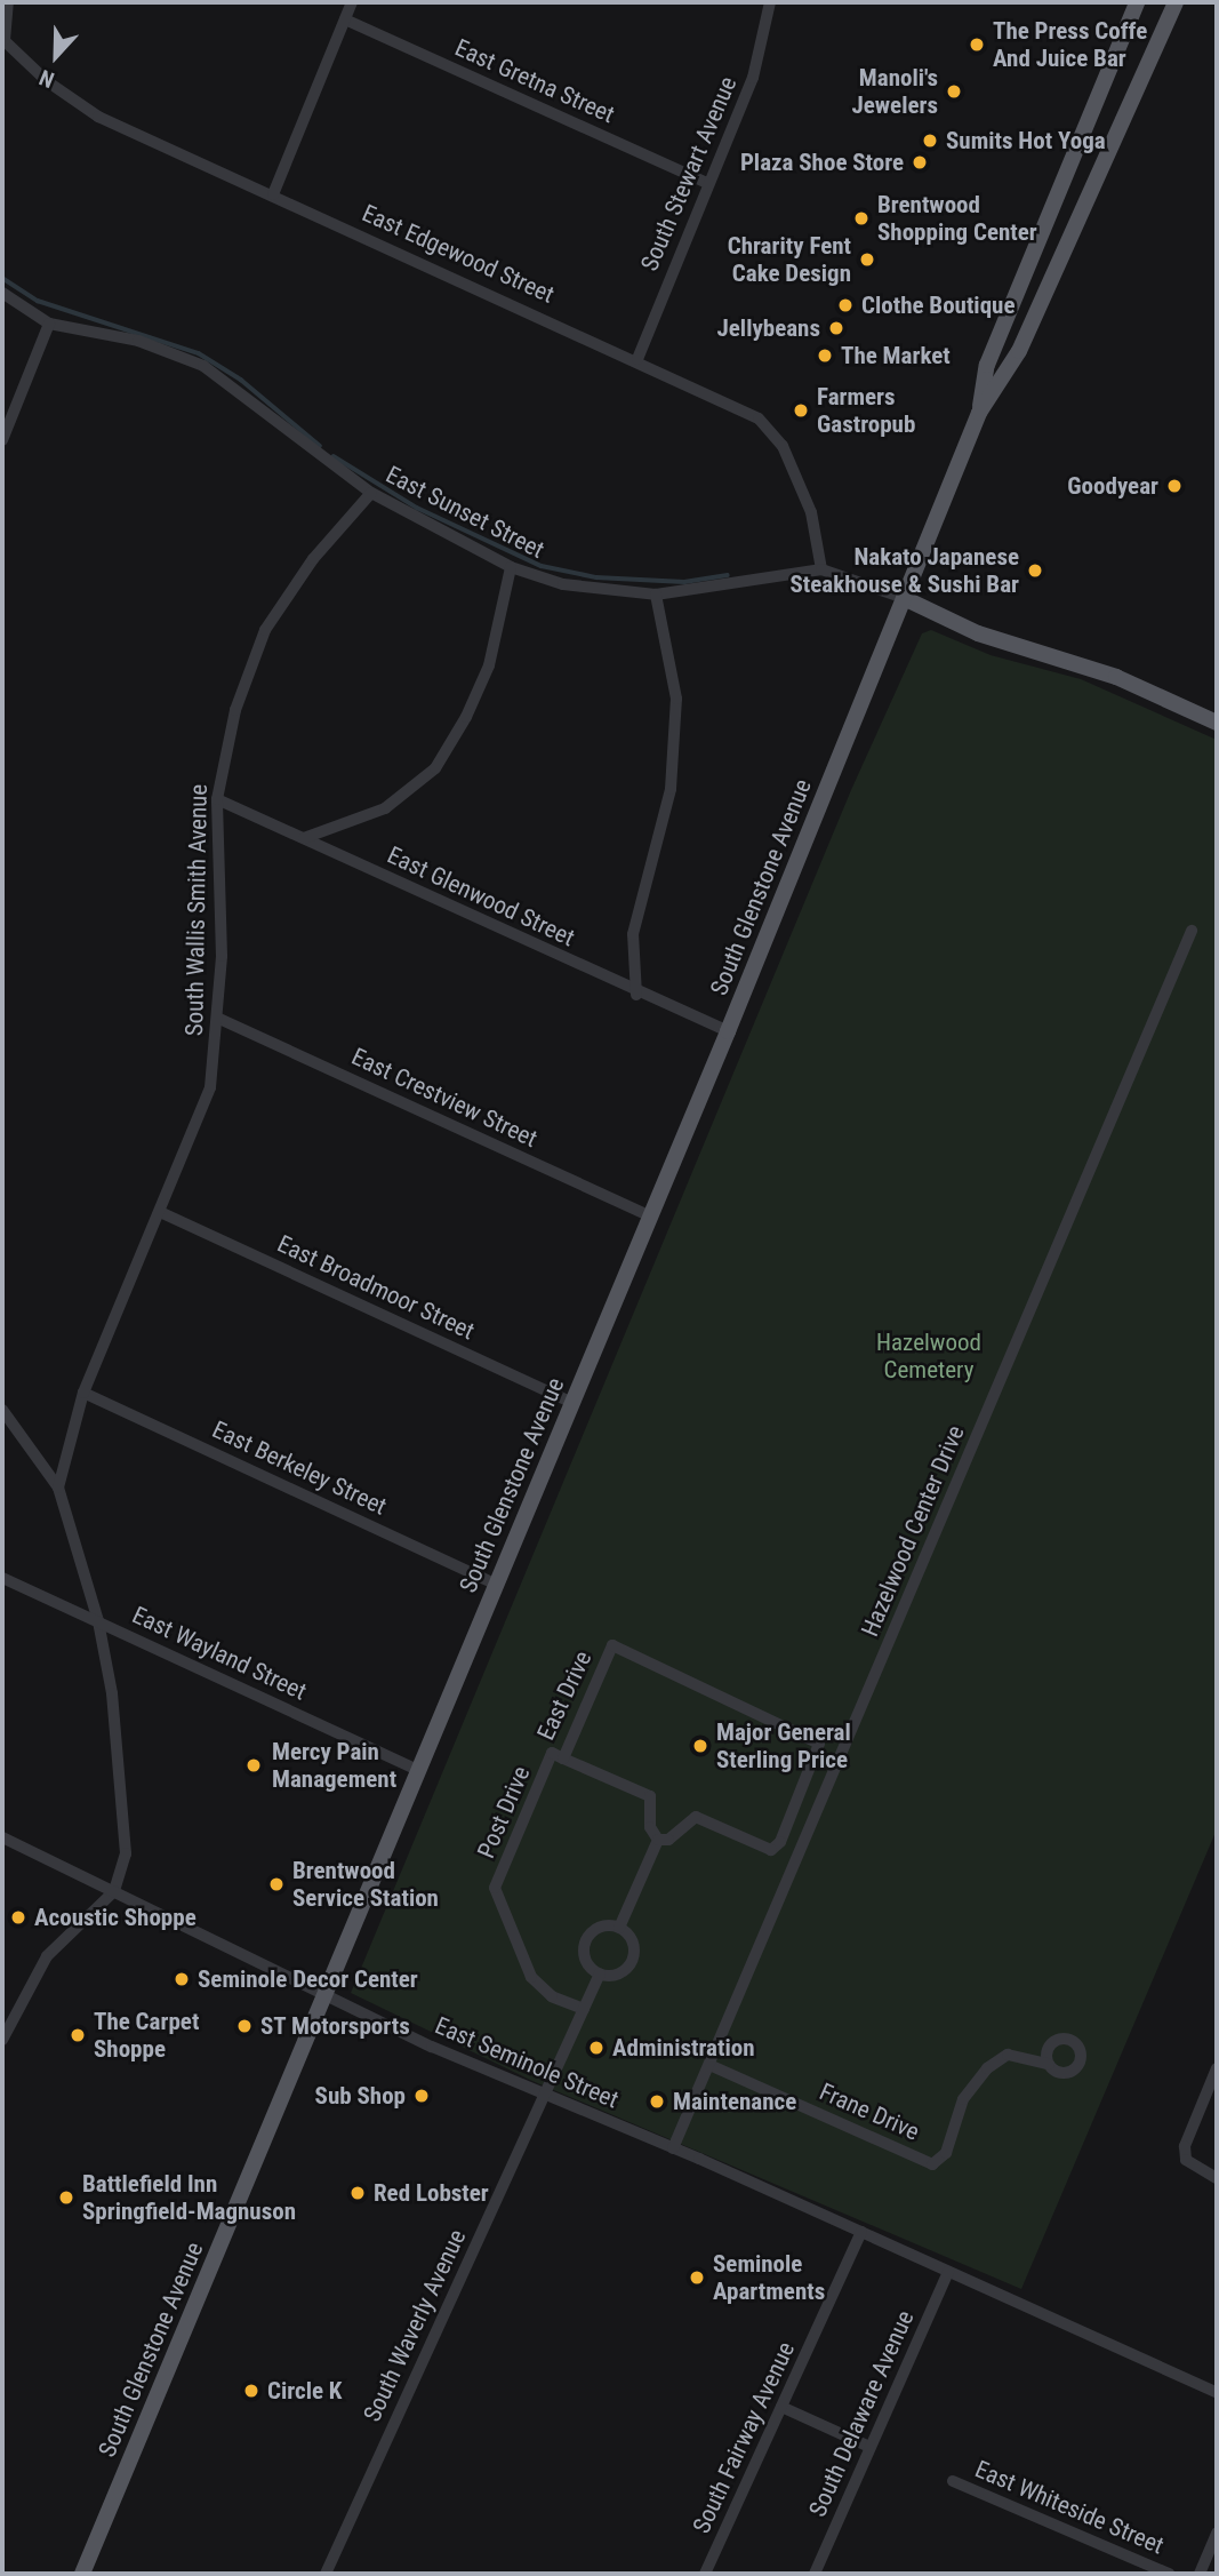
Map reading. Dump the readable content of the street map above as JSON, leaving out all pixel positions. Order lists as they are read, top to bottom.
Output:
{
  "streets": {
    "main road": ["East Sunset Street", "South Glenstone Avenue"],
    "street": [
      "East Gretna Street",
      "South Stewart Avenue",
      "East Edgewood Street",
      "East Glenwood Street",
      "South Wallis Smith Avenue",
      "East Crestview Street",
      "East Broadmoor Street",
      "East Berkeley Street",
      "Hazelwood Center Drive",
      "East Wayland Street",
      "East Drive",
      "Post Drive",
      "East Seminole Street",
      "Frane Drive",
      "South Waverly Avenue",
      "South Delaware Avenue",
      "South Fairway Avenue",
      "East Whiteside Street"
    ]
  },
  "crossings": [
    ["East Gretna Street", "South Stewart Avenue"],
    ["South Stewart Avenue", "East Edgewood Street"],
    ["East Edgewood Street", "East Sunset Street"],
    ["East Sunset Street", "South Glenstone Avenue"],
    ["East Sunset Street", "South Wallis Smith Avenue"],
    ["South Glenstone Avenue", "East Glenwood Street"],
    ["South Glenstone Avenue", "East Crestview Street"],
    ["South Glenstone Avenue", "East Broadmoor Street"],
    ["South Glenstone Avenue", "East Berkeley Street"],
    ["South Glenstone Avenue", "East Wayland Street"],
    ["South Glenstone Avenue", "East Seminole Street"],
    ["East Glenwood Street", "South Wallis Smith Avenue"],
    ["South Wallis Smith Avenue", "East Crestview Street"],
    ["South Wallis Smith Avenue", "East Broadmoor Street"],
    ["South Wallis Smith Avenue", "East Berkeley Street"],
    ["Hazelwood Center Drive", "East Seminole Street"],
    ["Hazelwood Center Drive", "Frane Drive"],
    ["East Drive", "Post Drive"],
    ["Post Drive", "South Waverly Avenue"],
    ["East Seminole Street", "South Waverly Avenue"],
    ["East Seminole Street", "South Delaware Avenue"],
    ["East Seminole Street", "South Fairway Avenue"]
  ],
  "parks": ["Hazelwood Cemetery"],
  "places": [
    "The Press Coffe And Juice Bar",
    "Manoli's Jewelers",
    "Sumits Hot Yoga",
    "Plaza Shoe Store",
    "Brentwood Shopping Center",
    "Chrarity Fent Cake Design",
    "Clothe Boutique",
    "Jellybeans",
    "The Market",
    "Farmers Gastropub",
    "Goodyear",
    "Nakato Japanese Steakhouse & Sushi Bar",
    "Major General Sterling Price",
    "Mercy Pain Management",
    "Brentwood Service Station",
    "Acoustic Shoppe",
    "Seminole Decor Center",
    "ST Motorsports",
    "The Carpet Shoppe",
    "Administration",
    "Sub Shop",
    "Maintenance",
    "Red Lobster",
    "Battlefield Inn Springfield-Magnuson",
    "Seminole Apartments",
    "Circle K"
  ],
  "north": "bottom"
}
